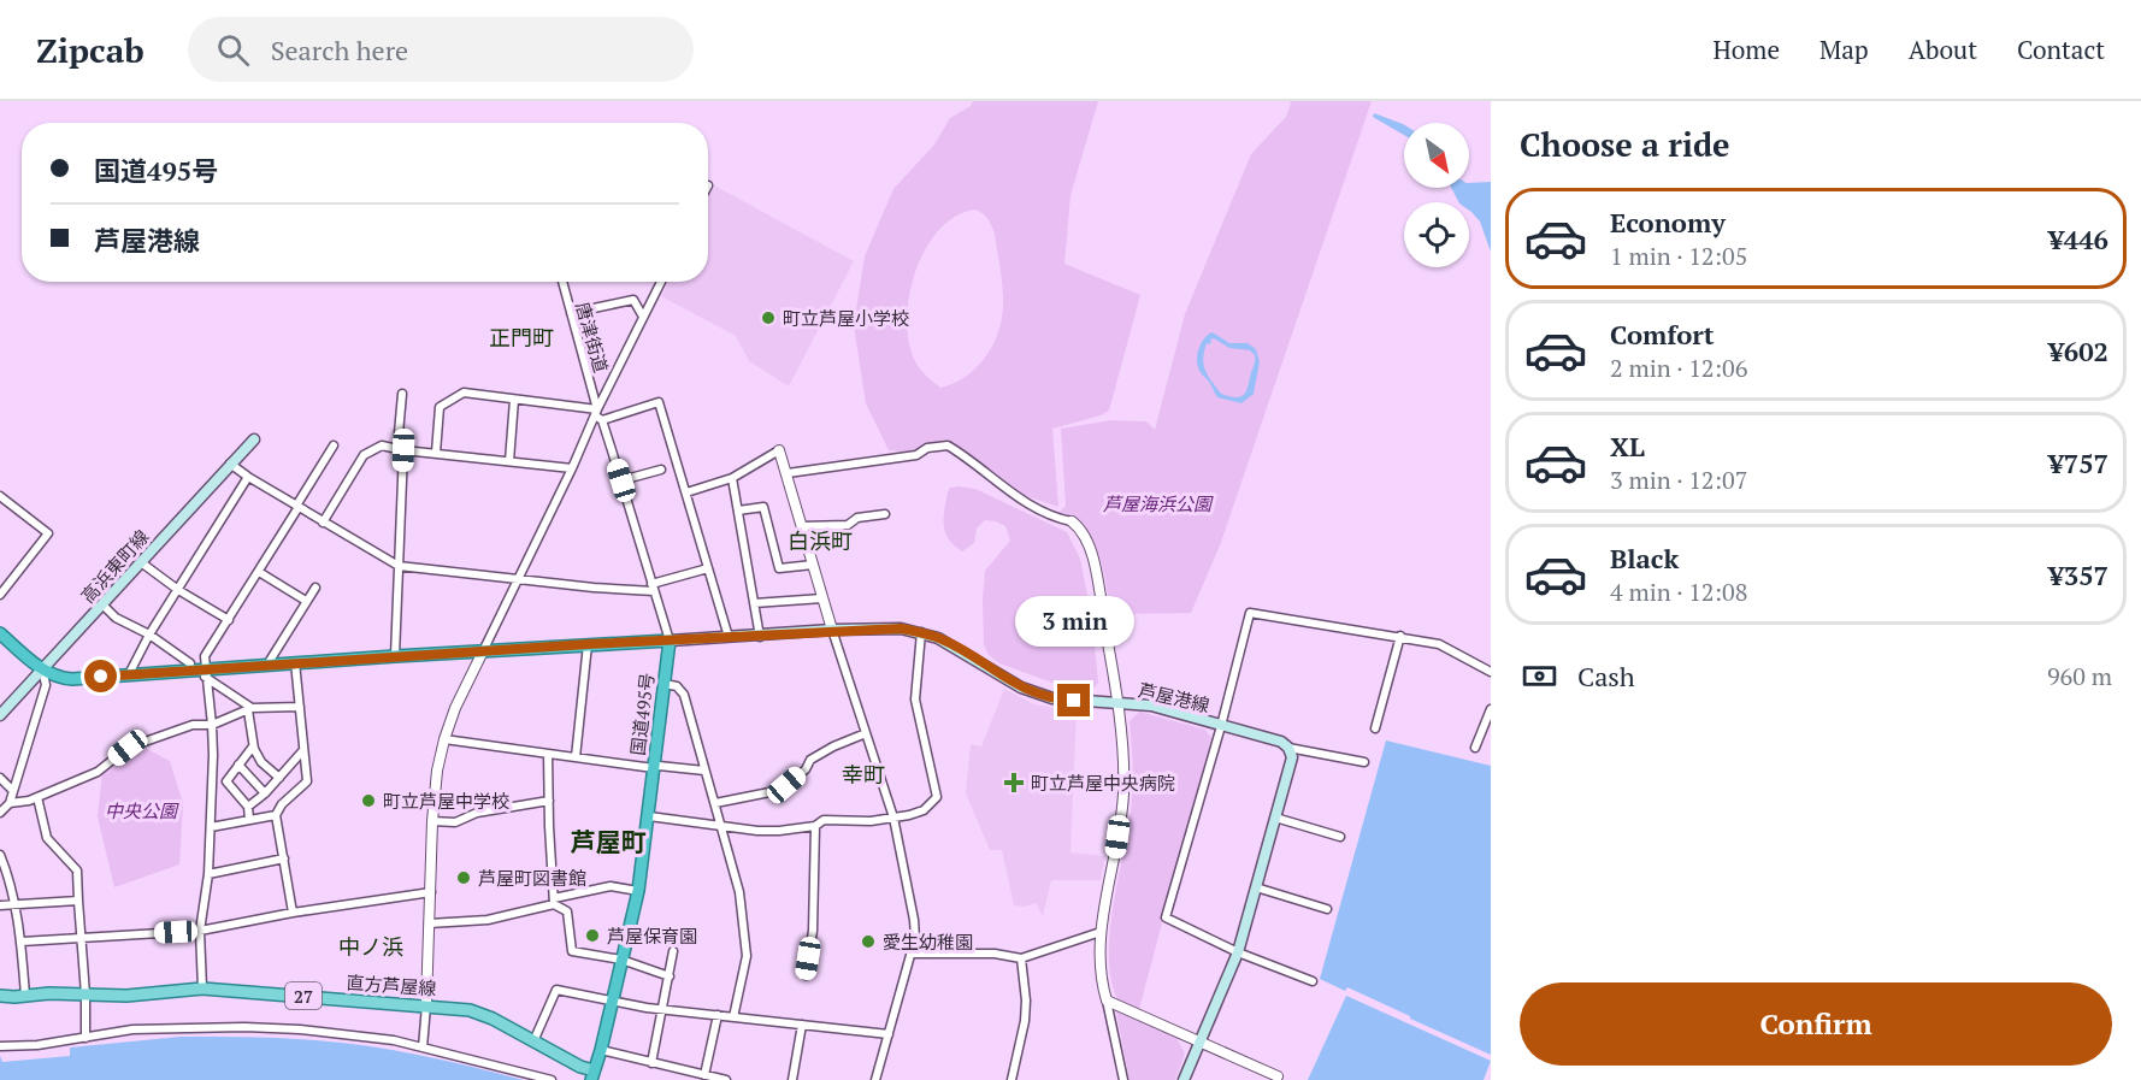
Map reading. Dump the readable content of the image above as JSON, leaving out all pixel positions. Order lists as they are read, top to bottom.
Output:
{
  "streets": {
    "highway": ["国道495号"],
    "main road": [
      "高浜東町線",
      "芦屋港線",
      "直方芦屋線",
      "27"
    ],
    "street": ["唐津街道"]
  },
  "crossings": [
    ["唐津街道", "芦屋港線"],
    ["唐津街道", "国道495号"],
    ["芦屋港線", "国道495号"],
    ["国道495号", "直方芦屋線"]
  ],
  "districts": [
    "正門町",
    "白浜町",
    "幸町",
    "芦屋町",
    "中ノ浜"
  ],
  "parks": ["芦屋海浜公園", "中央公園"],
  "places": {
    "other": [
      "町立芦屋小学校",
      "町立芦屋中学校",
      "芦屋町図書館",
      "芦屋保育園",
      "愛生幼稚園"
    ],
    "health": ["町立芦屋中央病院"]
  },
  "north": "bottom right",
  "page": {
    "header": "Zipcab",
    "search": "Search here",
    "nav": [
      "Home",
      "Map",
      "About",
      "Contact"
    ],
    "heading": "Choose a ride",
    "banner": ["国道495号", "芦屋港線"],
    "list": [
      {
        "name": "Economy",
        "note": "1 min · 12:05",
        "value": "¥446"
      },
      {
        "name": "Comfort",
        "note": "2 min · 12:06",
        "value": "¥602"
      },
      {
        "name": "XL",
        "note": "3 min · 12:07",
        "value": "¥757"
      },
      {
        "name": "Black",
        "note": "4 min · 12:08",
        "value": "¥357"
      }
    ],
    "bubble": "3 min",
    "pay": ["Cash", "960 m"],
    "buttons": "Confirm"
  }
}
